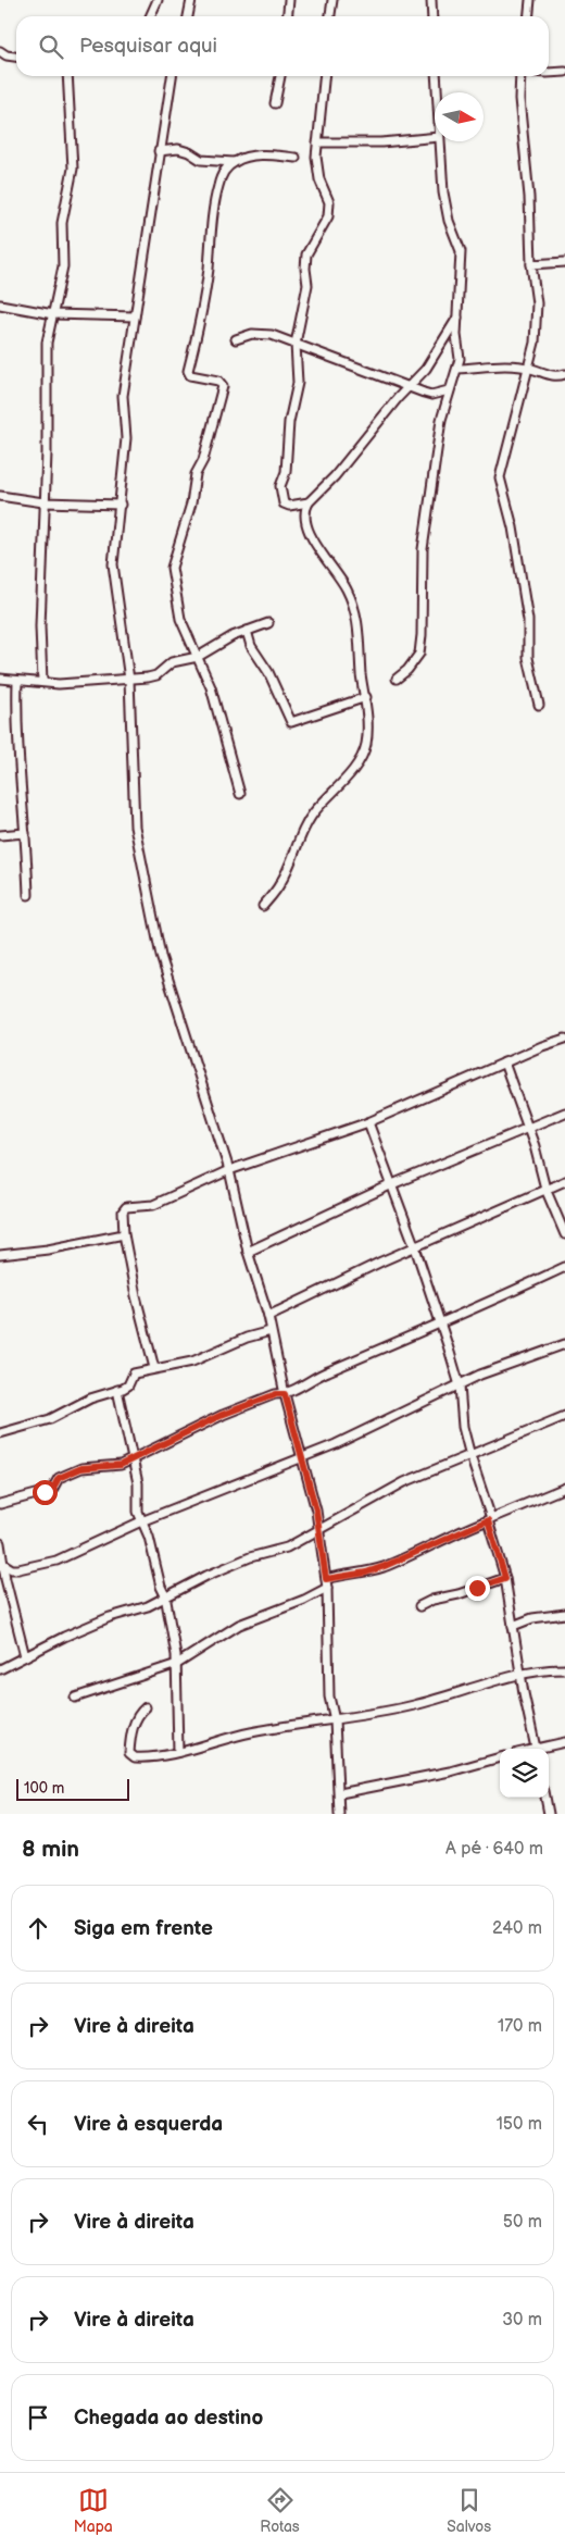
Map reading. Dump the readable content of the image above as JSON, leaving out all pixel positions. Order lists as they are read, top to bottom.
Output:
{
  "scale_bar": "100 m",
  "north": "right",
  "page": {
    "search": "Pesquisar aqui",
    "scale": "100 m",
    "heading": ["8 min", "A pé · 640 m"],
    "list": [
      ["Siga em frente", "240 m"],
      ["Vire à direita", "170 m"],
      ["Vire à esquerda", "150 m"],
      ["Vire à direita", "50 m"],
      ["Vire à direita", "30 m"],
      "Chegada ao destino"
    ],
    "nav": ["Mapa", "Rotas", "Salvos"]
  }
}
